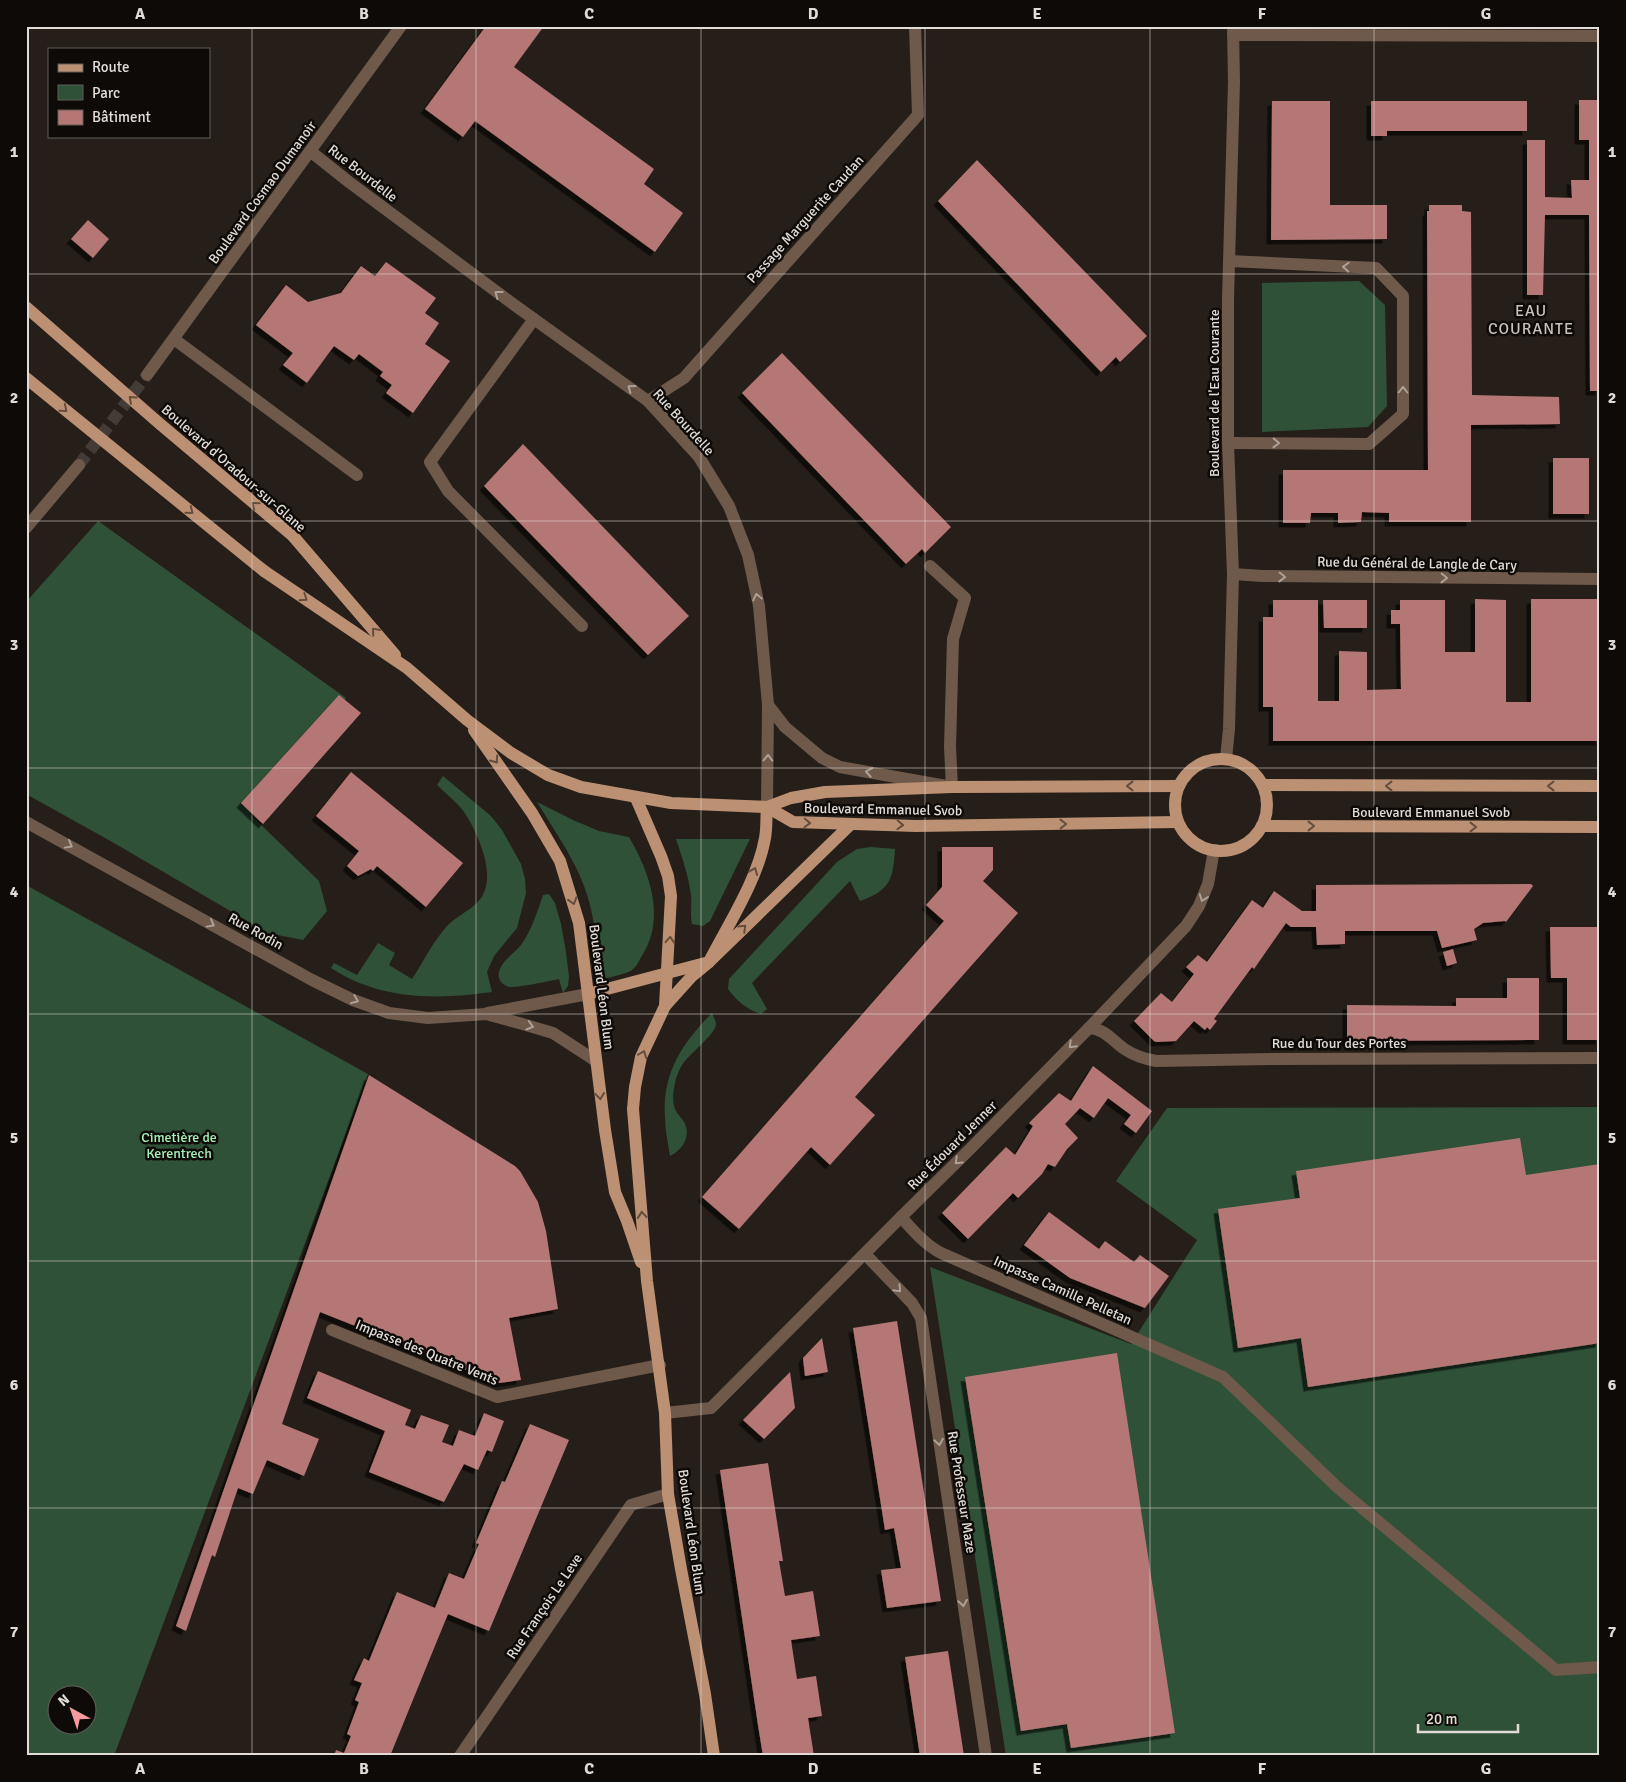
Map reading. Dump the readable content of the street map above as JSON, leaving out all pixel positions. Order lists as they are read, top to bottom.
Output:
{
  "streets": {
    "main road": ["Boulevard d'Oradour-sur-Glane", "Boulevard Emmanuel Svob", "Boulevard Léon Blum"],
    "street": [
      "Rue Bourdelle",
      "Boulevard Cosmao Dumanoir",
      "Passage Marguerite Caudan",
      "Boulevard de l'Eau Courante",
      "Rue du Général de Langle de Cary",
      "Rue Rodin",
      "Rue du Tour des Portes",
      "Rue Édouard Jenner",
      "Impasse Camille Pelletan",
      "Impasse des Quatre Vents",
      "Rue Professeur Maze",
      "Rue François Le Leve"
    ]
  },
  "crossings": [
    ["Rue Bourdelle", "Boulevard Cosmao Dumanoir"],
    ["Rue Bourdelle", "Passage Marguerite Caudan"],
    ["Rue Bourdelle", "Boulevard d'Oradour-sur-Glane"],
    ["Rue Bourdelle", "Boulevard Emmanuel Svob"],
    ["Boulevard de l'Eau Courante", "Rue du Général de Langle de Cary"],
    ["Boulevard de l'Eau Courante", "Boulevard Emmanuel Svob"],
    ["Boulevard de l'Eau Courante", "Rue Édouard Jenner"],
    ["Boulevard d'Oradour-sur-Glane", "Boulevard Emmanuel Svob"],
    ["Boulevard d'Oradour-sur-Glane", "Boulevard Léon Blum"],
    ["Boulevard Emmanuel Svob", "Rue Édouard Jenner"],
    ["Rue Rodin", "Boulevard Léon Blum"],
    ["Boulevard Léon Blum", "Rue Édouard Jenner"],
    ["Boulevard Léon Blum", "Impasse des Quatre Vents"],
    ["Boulevard Léon Blum", "Rue François Le Leve"],
    ["Rue du Tour des Portes", "Rue Édouard Jenner"],
    ["Rue Édouard Jenner", "Impasse Camille Pelletan"],
    ["Rue Édouard Jenner", "Rue Professeur Maze"]
  ],
  "one_way": [
    "Rue Bourdelle",
    "Rue du Général de Langle de Cary",
    "Rue Rodin",
    "Rue Édouard Jenner",
    "Rue Professeur Maze"
  ],
  "districts": ["EAU COURANTE"],
  "parks": ["Cimetière de Kerentrech"],
  "legend": ["Route", "Parc", "Bâtiment"],
  "scale_bar": "20 m",
  "north": "top left",
  "grid": {
    "columns": [
      "A",
      "B",
      "C",
      "D",
      "E",
      "F",
      "G"
    ],
    "rows": [
      "1",
      "2",
      "3",
      "4",
      "5",
      "6",
      "7"
    ]
  }
}
